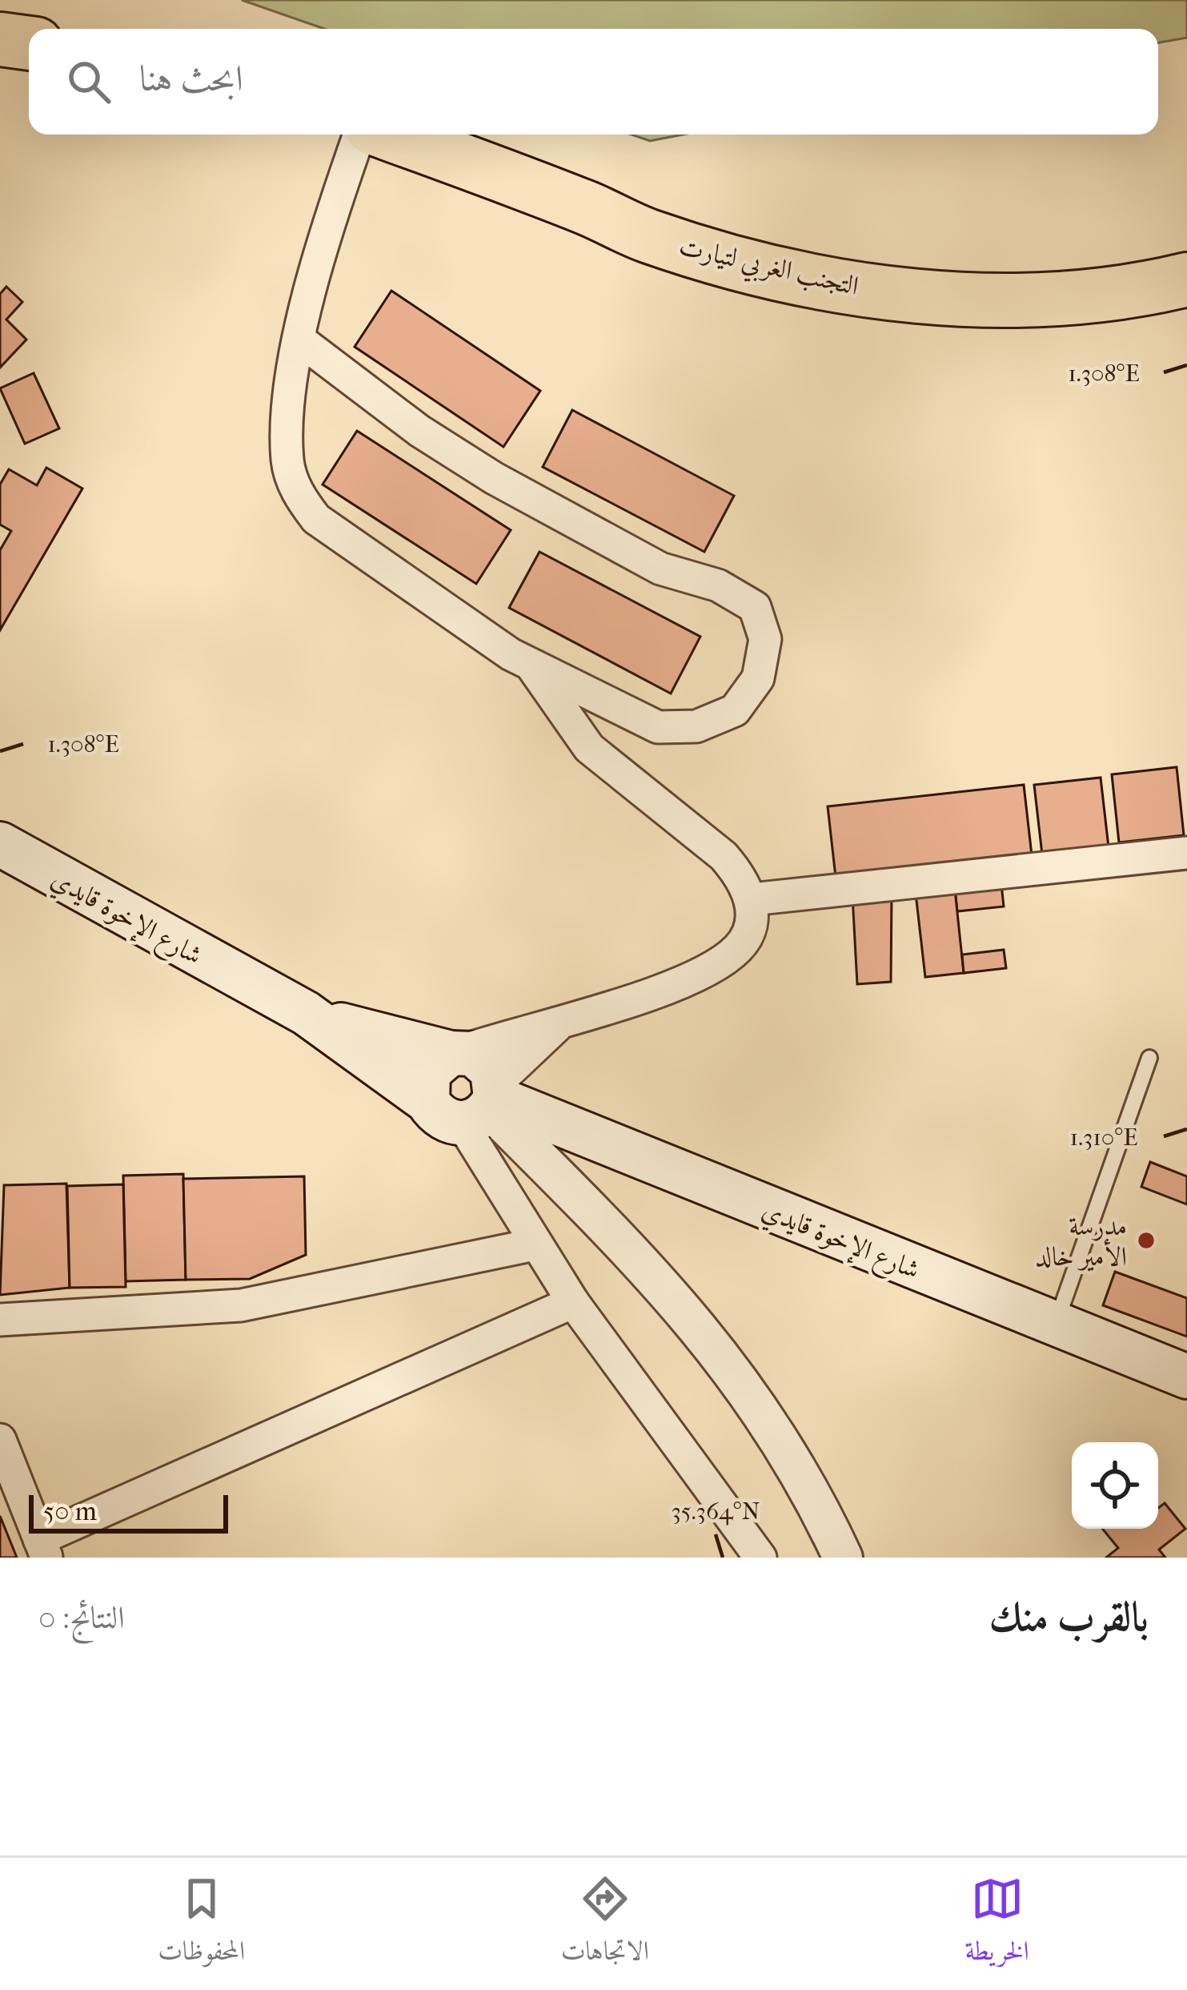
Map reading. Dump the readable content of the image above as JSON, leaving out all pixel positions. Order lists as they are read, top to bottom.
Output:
{
  "streets": {
    "highway": ["التجنب الغربي لتيارت"],
    "main road": ["شارع الإخوة قايدي"]
  },
  "places": ["مدرسة الأمير خالد"],
  "scale_bar": "50 m",
  "page": {
    "search": "ابحث هنا",
    "scale": "50 m",
    "heading": ["بالقرب منك", "النتائج: 0"],
    "nav": ["الخريطة", "الاتجاهات", "المحفوظات"]
  },
  "coordinates": ["1.308°E", "1.310°E", "35.364°N"]
}
